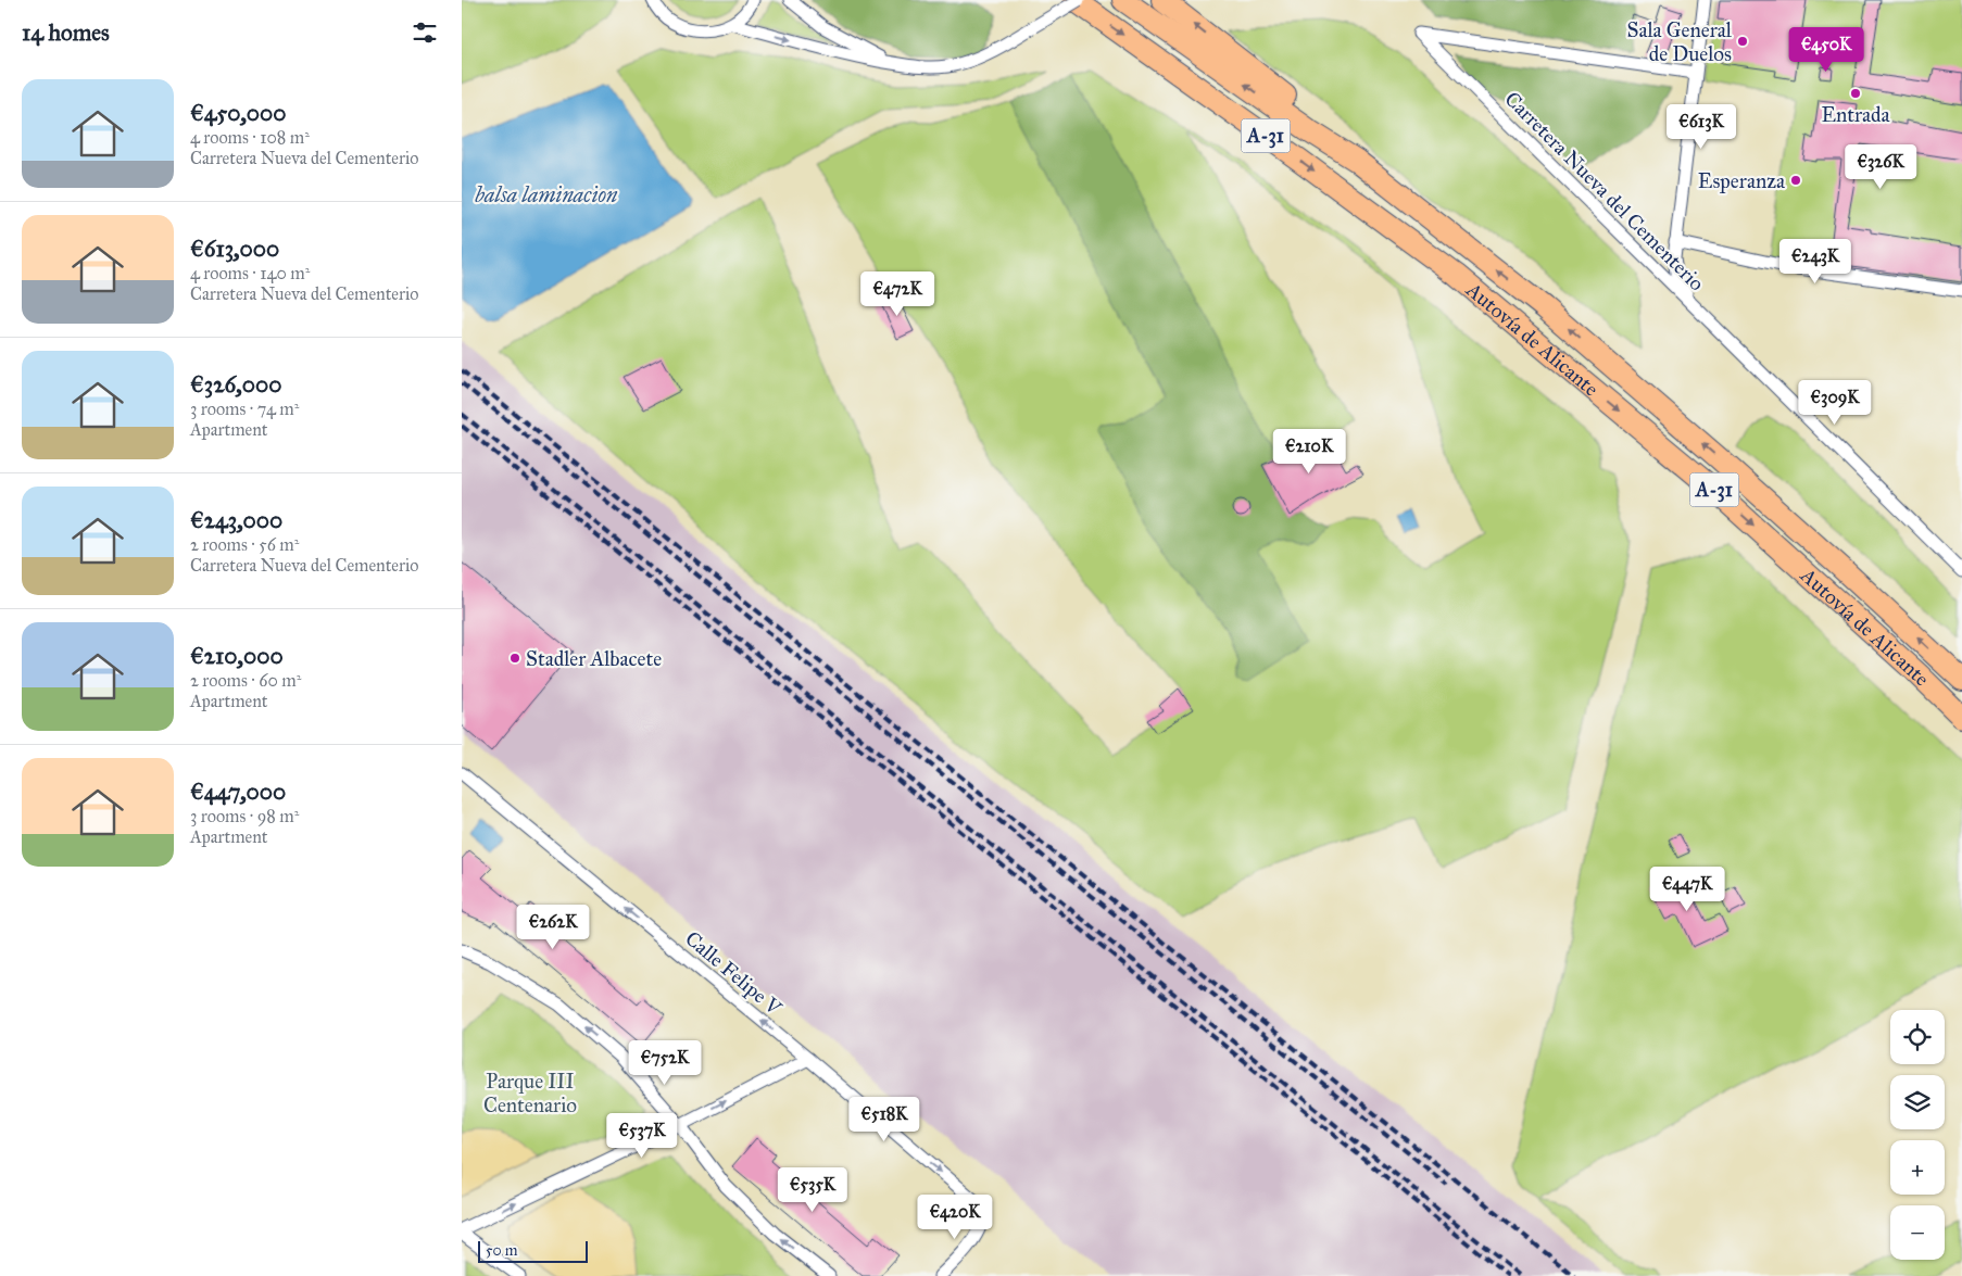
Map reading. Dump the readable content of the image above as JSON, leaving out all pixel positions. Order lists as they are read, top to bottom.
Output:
{
  "streets": {
    "highway": ["A-31", "Autovía de Alicante"],
    "street": ["Carretera Nueva del Cementerio", "Calle Felipe V"]
  },
  "water": ["balsa laminacion"],
  "parks": ["Parque III Centenario"],
  "places": [
    "Sala General de Duelos",
    "Entrada",
    "Esperanza",
    "Stadler Albacete"
  ],
  "scale_bar": "50 m",
  "page": {
    "heading": "14 homes",
    "price": [
      "€450K",
      "€613K",
      "€326K",
      "€243K",
      "€472K",
      "€309K",
      "€210K",
      "€447K",
      "€262K",
      "€752K",
      "€518K",
      "€537K",
      "€535K",
      "€420K"
    ],
    "list": [
      {
        "name": "€450,000",
        "note": "4 rooms · 108 m² · Carretera Nueva del Cementerio"
      },
      {
        "name": "€613,000",
        "note": "4 rooms · 140 m² · Carretera Nueva del Cementerio"
      },
      {
        "name": "€326,000",
        "note": "3 rooms · 74 m² · Apartment"
      },
      {
        "name": "€243,000",
        "note": "2 rooms · 56 m² · Carretera Nueva del Cementerio"
      },
      {
        "name": "€210,000",
        "note": "2 rooms · 60 m² · Apartment"
      },
      {
        "name": "€447,000",
        "note": "3 rooms · 98 m² · Apartment"
      }
    ],
    "map_buttons": ["+", "−"],
    "scale": "50 m"
  }
}
